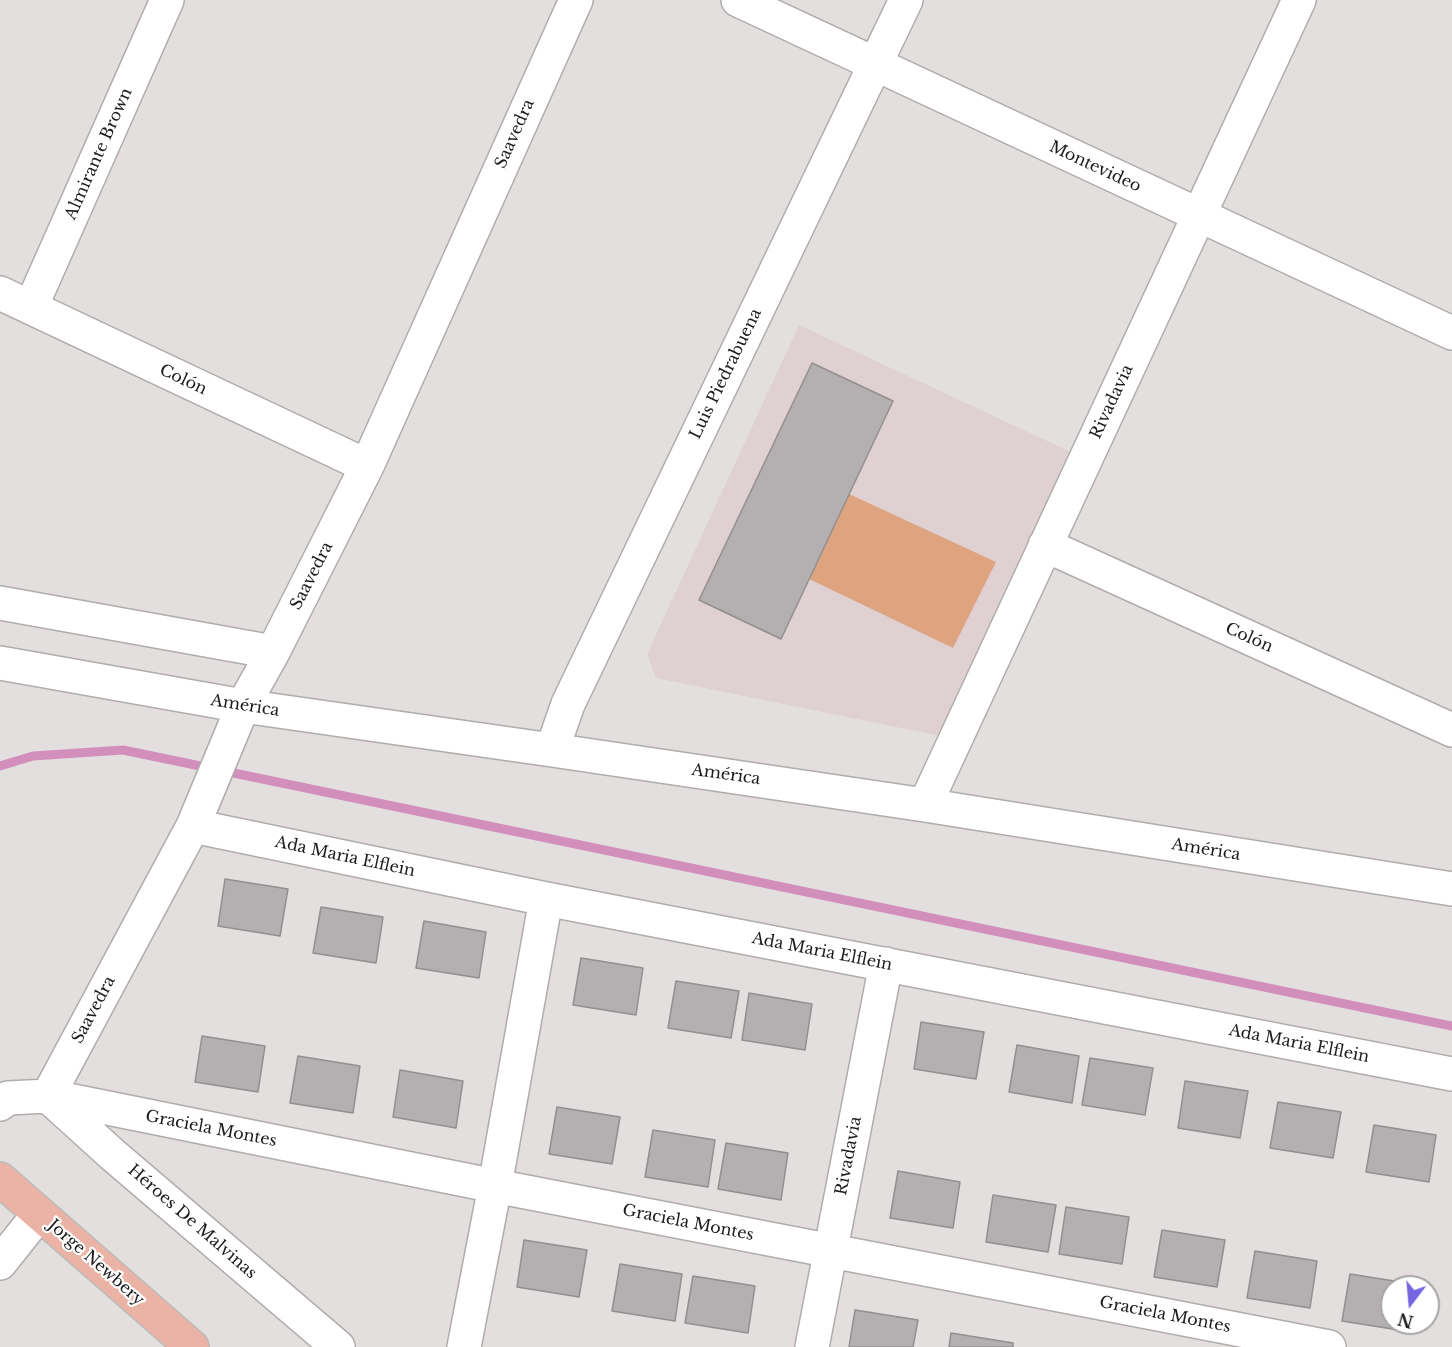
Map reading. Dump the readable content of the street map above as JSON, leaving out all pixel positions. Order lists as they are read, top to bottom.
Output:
{
  "streets": {
    "main road": ["Jorge Newbery"],
    "street": [
      "Saavedra",
      "Almirante Brown",
      "Montevideo",
      "Luis Piedrabuena",
      "Colón",
      "Rivadavia",
      "América",
      "Ada Maria Elflein",
      "Graciela Montes",
      "Héroes De Malvinas"
    ]
  },
  "crossings": [
    ["Saavedra", "Colón"],
    ["Saavedra", "América"],
    ["Saavedra", "Ada Maria Elflein"],
    ["Saavedra", "Graciela Montes"],
    ["Saavedra", "Héroes De Malvinas"],
    ["Almirante Brown", "Colón"],
    ["Montevideo", "Luis Piedrabuena"],
    ["Montevideo", "Rivadavia"],
    ["Luis Piedrabuena", "América"],
    ["Colón", "Rivadavia"],
    ["Rivadavia", "América"],
    ["Rivadavia", "Ada Maria Elflein"],
    ["Rivadavia", "Graciela Montes"],
    ["Graciela Montes", "Héroes De Malvinas"]
  ],
  "north": "bottom"
}
